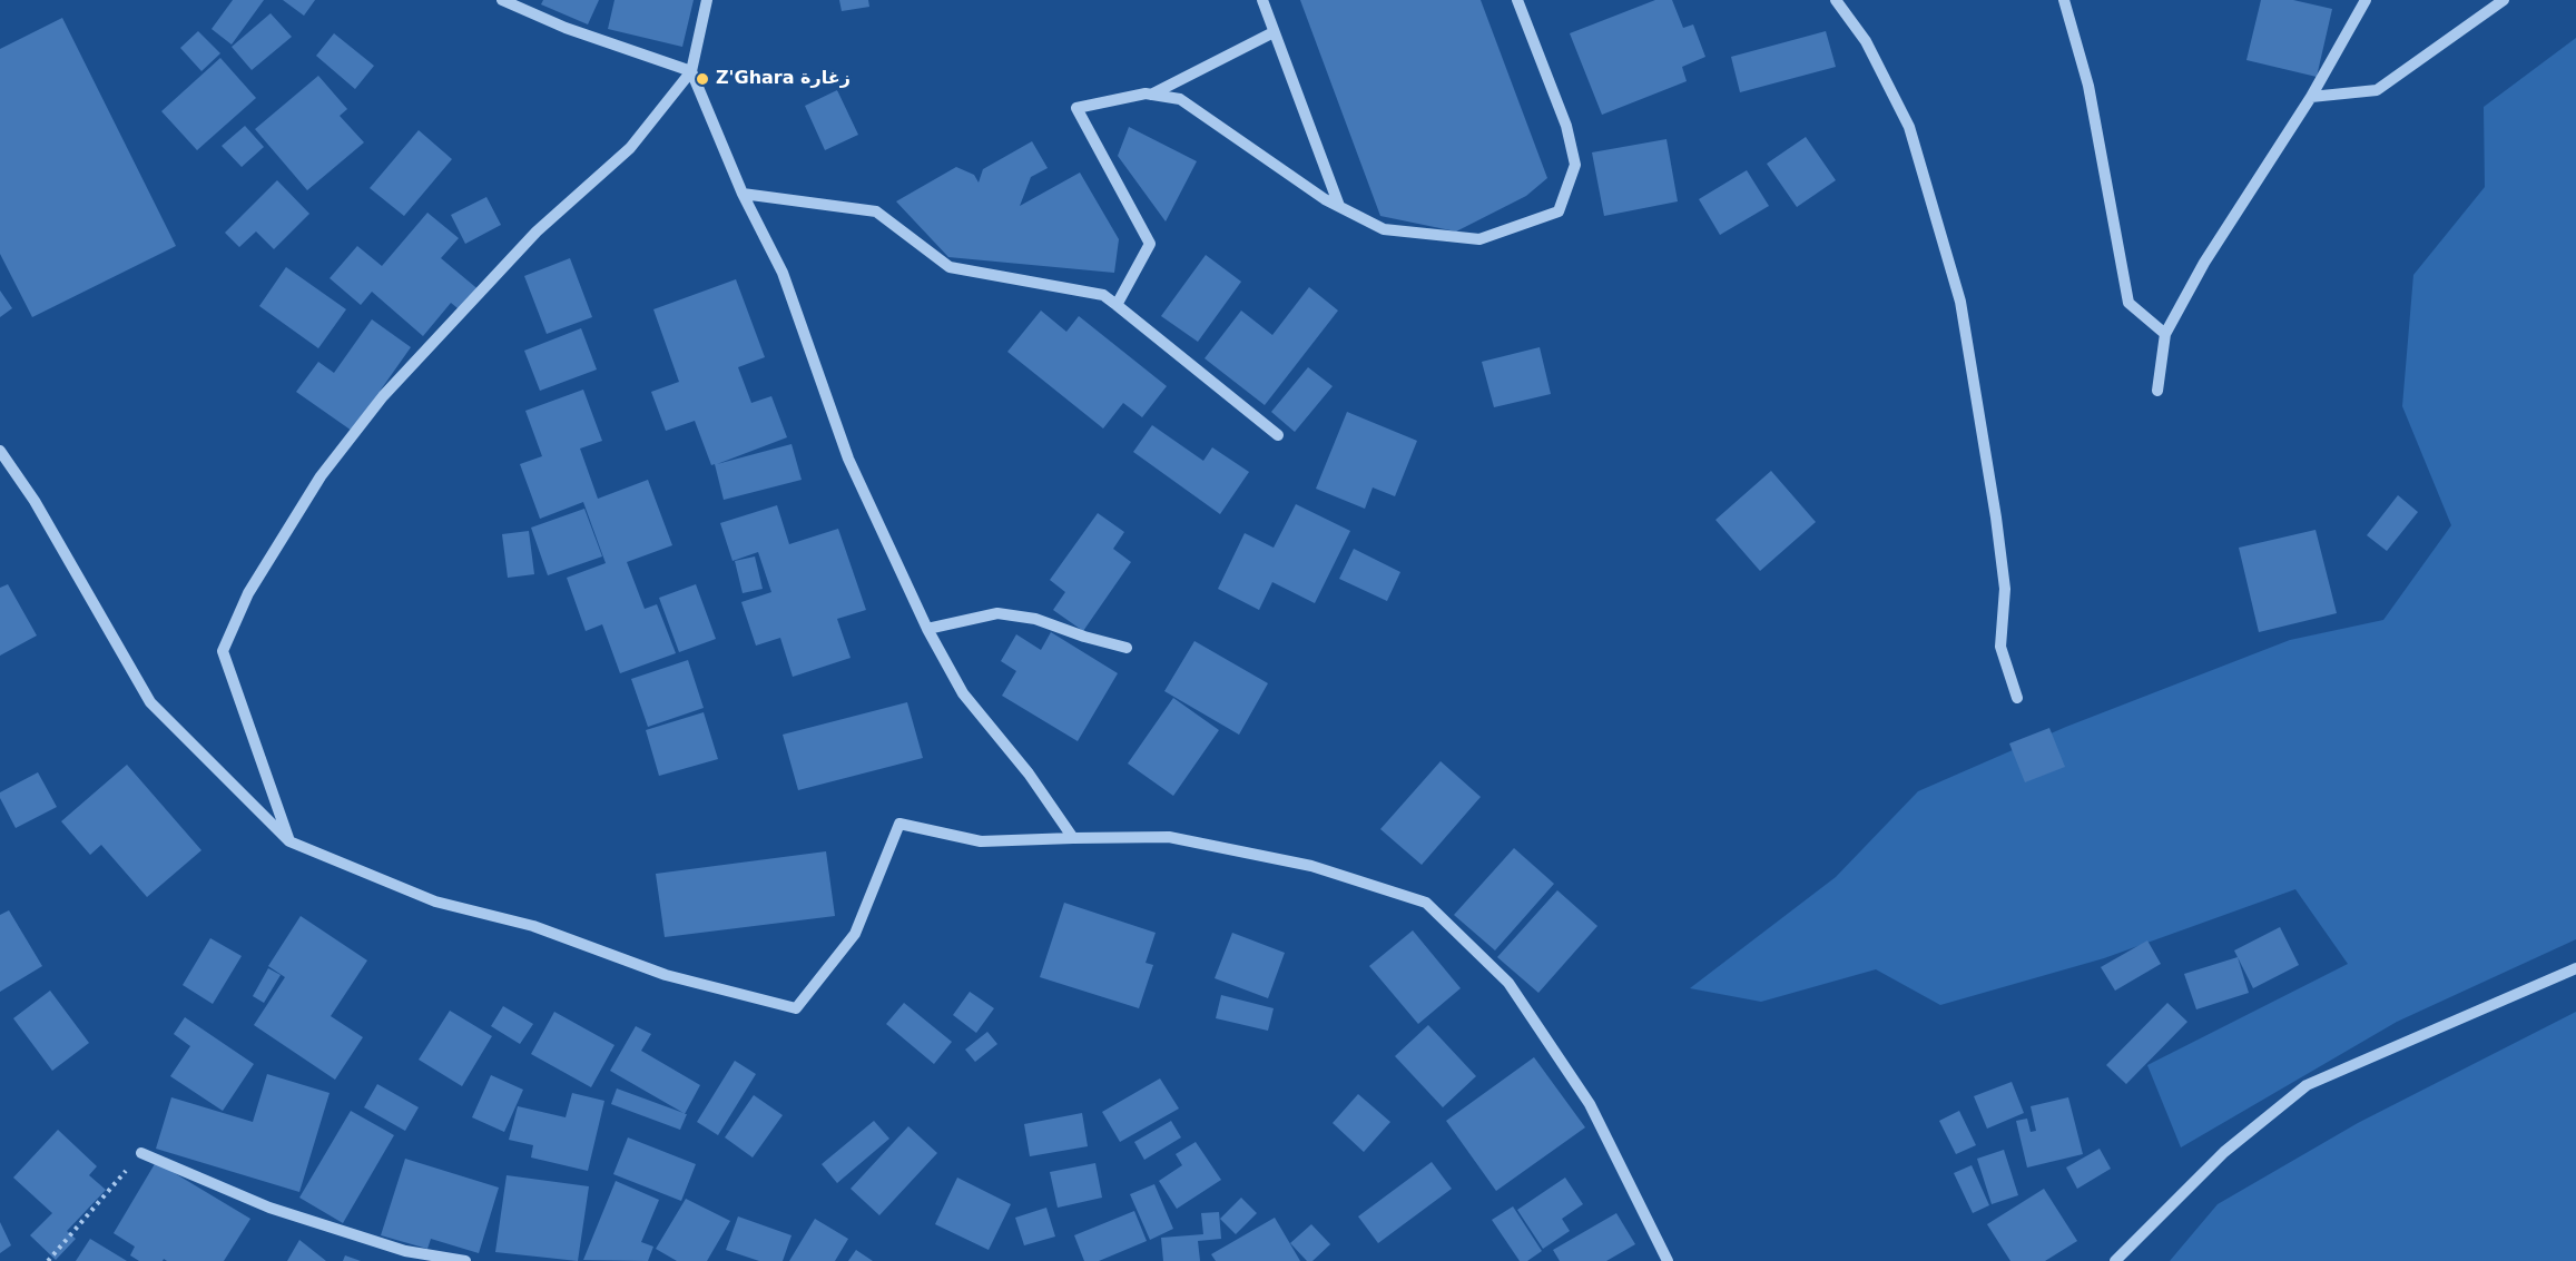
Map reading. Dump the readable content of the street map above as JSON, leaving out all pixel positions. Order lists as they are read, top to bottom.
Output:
{
  "places": ["Z'Ghara زغارة"]
}
